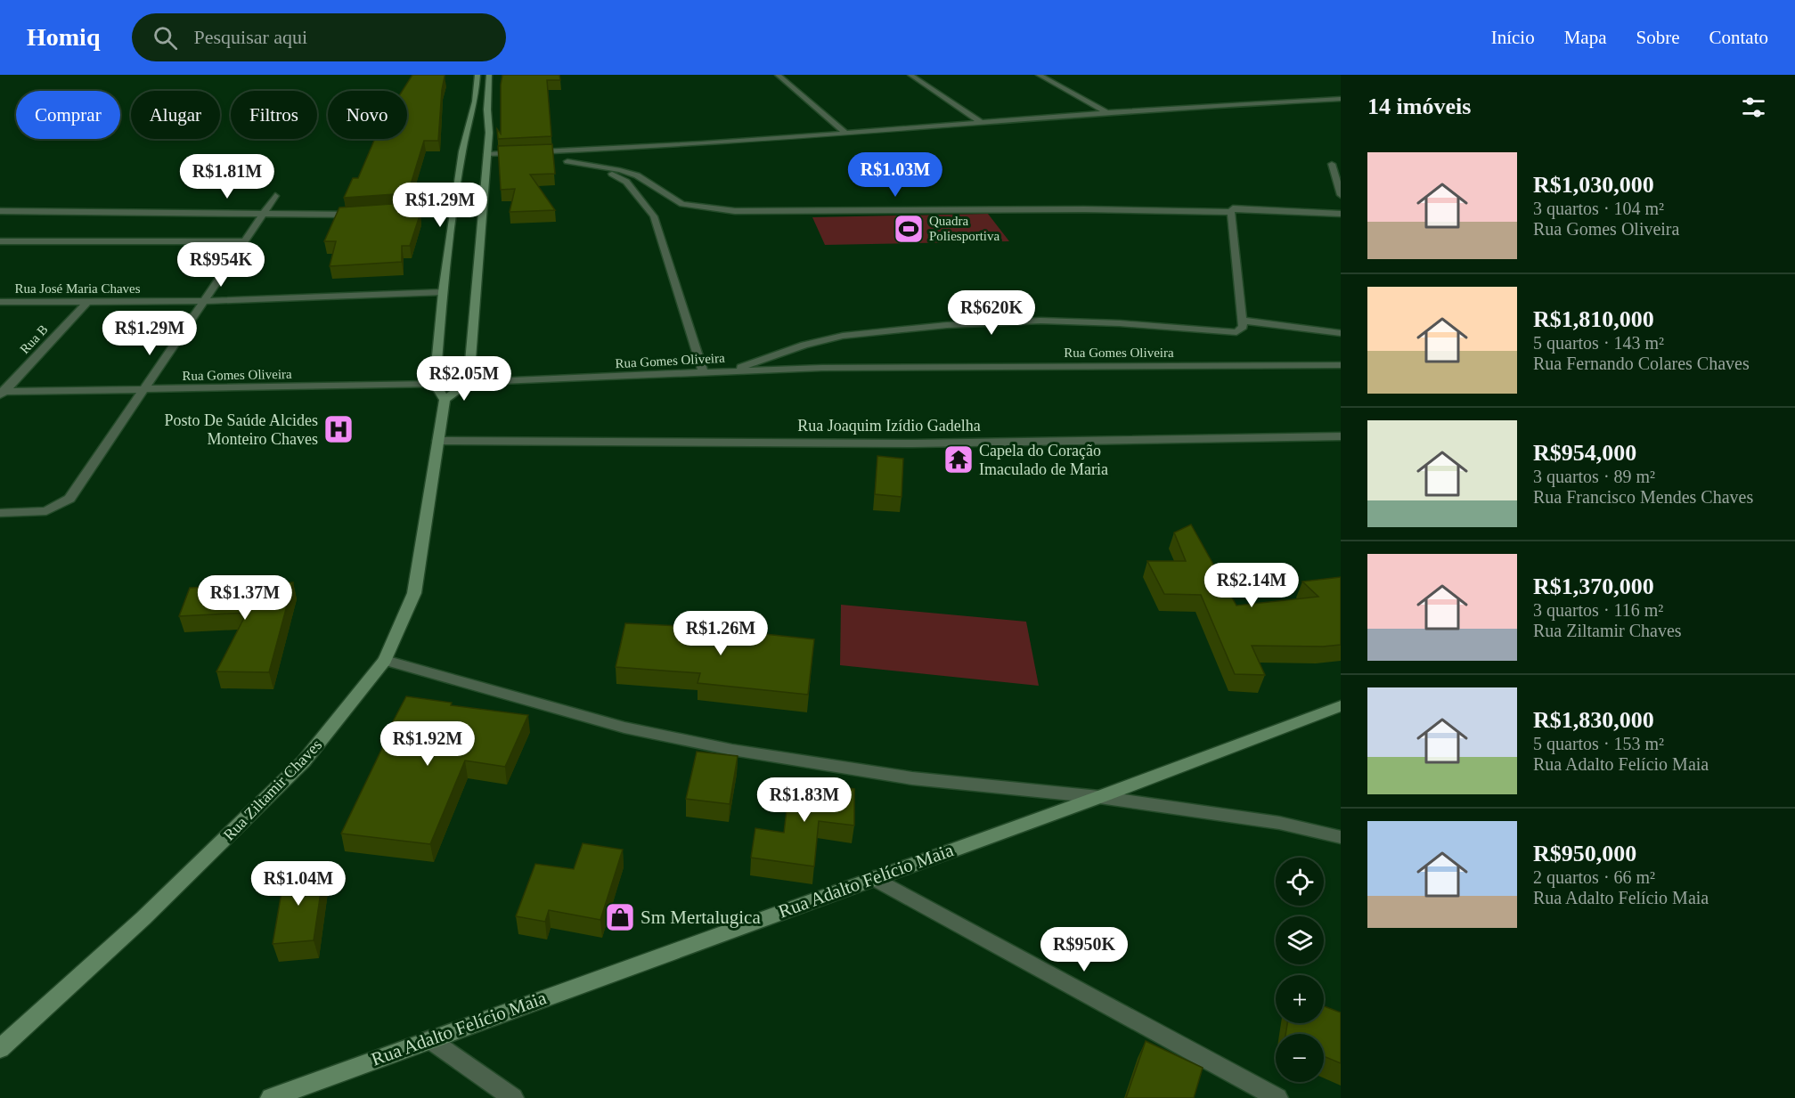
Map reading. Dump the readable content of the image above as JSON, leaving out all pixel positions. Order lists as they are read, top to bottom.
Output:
{
  "streets": {
    "street": [
      "Rua José Maria Chaves",
      "Rua B",
      "Rua Gomes Oliveira",
      "Rua Joaquim Izídio Gadelha",
      "Rua Ziltamir Chaves",
      "Rua Adalto Felício Maia"
    ]
  },
  "crossings": [
    ["Rua José Maria Chaves", "Rua B"],
    ["Rua B", "Rua Gomes Oliveira"],
    ["Rua Joaquim Izídio Gadelha", "Rua Ziltamir Chaves"]
  ],
  "places": {
    "sports": ["Quadra Poliesportiva"],
    "hospital": ["Posto De Saúde Alcides Monteiro Chaves"],
    "temple": ["Capela do Coração Imaculado de Maria"],
    "shop": ["Sm Mertalugica"]
  },
  "page": {
    "header": "Homiq",
    "search": "Pesquisar aqui",
    "nav": [
      "Início",
      "Mapa",
      "Sobre",
      "Contato"
    ],
    "heading": "14 imóveis",
    "chip": [
      "Comprar",
      "Alugar",
      "Filtros",
      "Novo"
    ],
    "list": [
      {
        "name": "R$1,030,000",
        "note": "3 quartos · 104 m² · Rua Gomes Oliveira"
      },
      {
        "name": "R$1,810,000",
        "note": "5 quartos · 143 m² · Rua Fernando Colares Chaves"
      },
      {
        "name": "R$954,000",
        "note": "3 quartos · 89 m² · Rua Francisco Mendes Chaves"
      },
      {
        "name": "R$1,370,000",
        "note": "3 quartos · 116 m² · Rua Ziltamir Chaves"
      },
      {
        "name": "R$1,830,000",
        "note": "5 quartos · 153 m² · Rua Adalto Felício Maia"
      },
      {
        "name": "R$950,000",
        "note": "2 quartos · 66 m² · Rua Adalto Felício Maia"
      }
    ],
    "price": [
      "R$1.03M",
      "R$1.81M",
      "R$1.29M",
      "R$954K",
      "R$620K",
      "R$1.29M",
      "R$2.05M",
      "R$2.14M",
      "R$1.37M",
      "R$1.26M",
      "R$1.92M",
      "R$1.83M",
      "R$1.04M",
      "R$950K"
    ],
    "map_buttons": ["+", "−"]
  }
}
